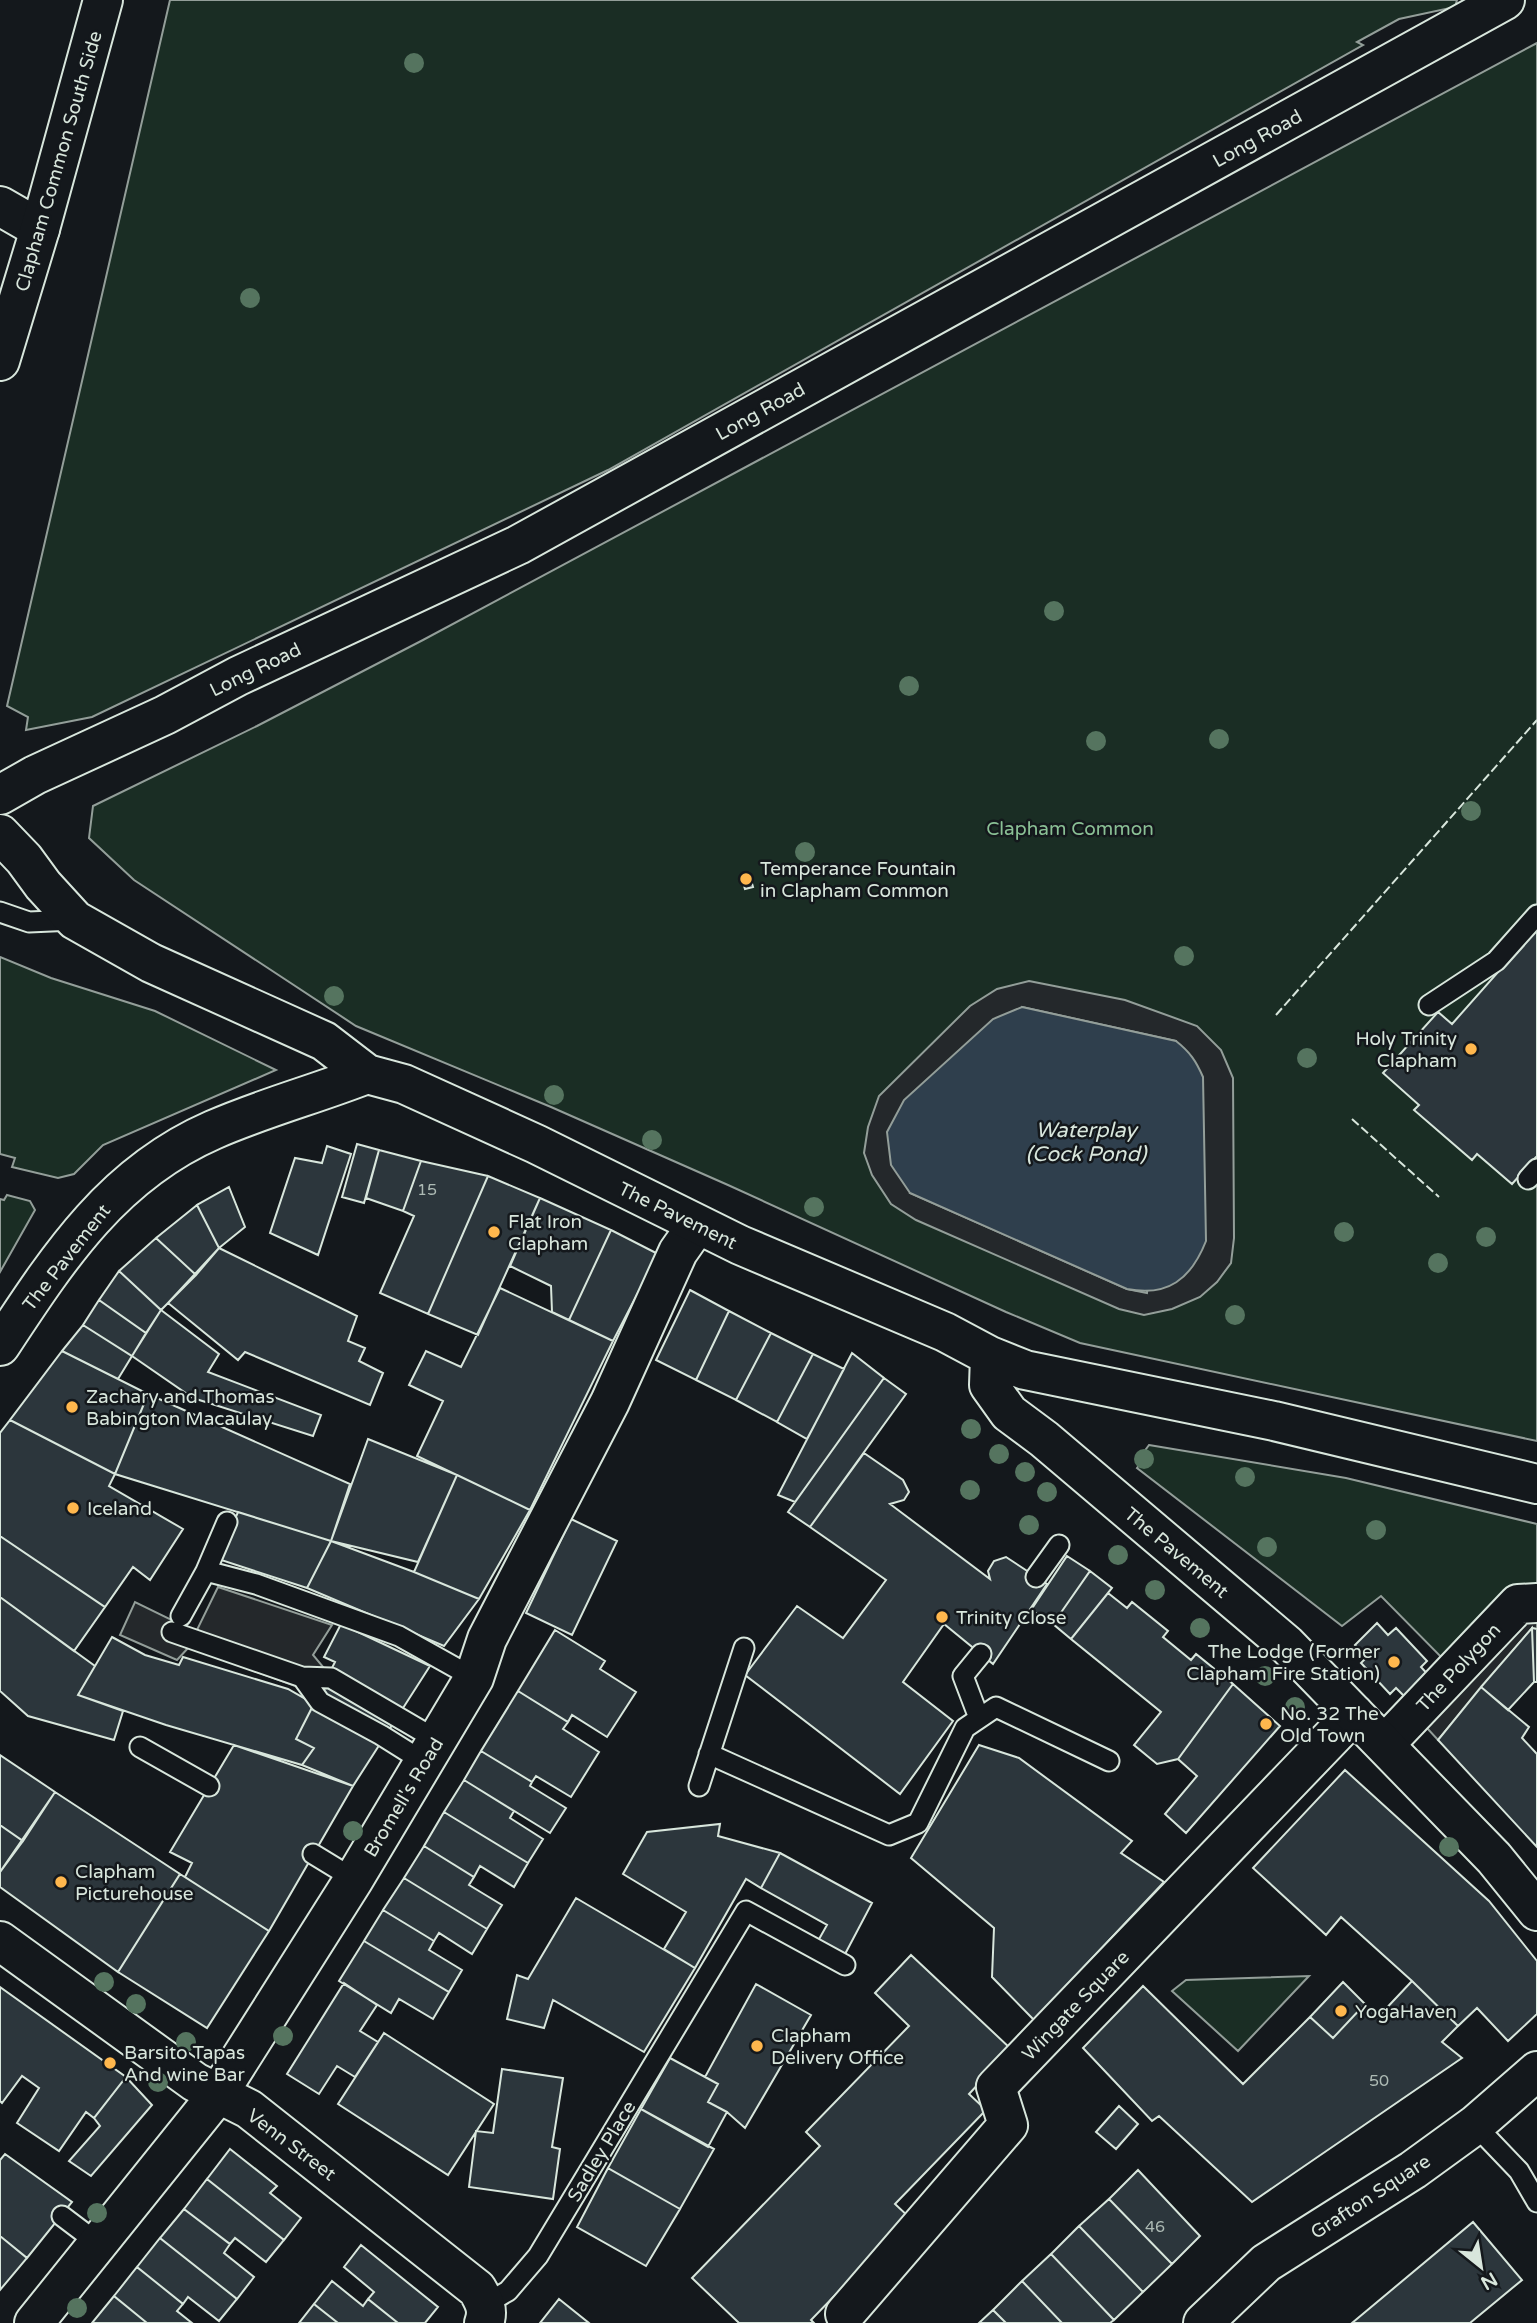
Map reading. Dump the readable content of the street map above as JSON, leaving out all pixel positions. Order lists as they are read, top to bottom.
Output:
{
  "streets": {
    "main road": [
      "Long Road",
      "Clapham Common South Side",
      "The Pavement",
      "The Polygon",
      "Bromell's Road",
      "Wingate Square",
      "Venn Street",
      "Grafton Square"
    ],
    "lane": ["Sadley Place"]
  },
  "crossings": [
    ["The Pavement", "The Polygon"],
    ["The Pavement", "Bromell's Road"],
    ["The Pavement", "Wingate Square"],
    ["Bromell's Road", "Venn Street"],
    ["Venn Street", "Sadley Place"]
  ],
  "water": ["Waterplay (Cock Pond)"],
  "parks": ["Clapham Common"],
  "places": [
    "Temperance Fountain in Clapham Common",
    "Holy Trinity Clapham",
    "Flat Iron Clapham",
    "Zachary and Thomas Babington Macaulay",
    "Iceland",
    "Trinity Close",
    "The Lodge (Former Clapham Fire Station)",
    "No. 32 The Old Town",
    "Clapham Picturehouse",
    "YogaHaven",
    "Clapham Delivery Office",
    "Barsito Tapas And wine Bar"
  ],
  "house_numbers": ["15", "50", "46"],
  "north": "bottom right"
}
